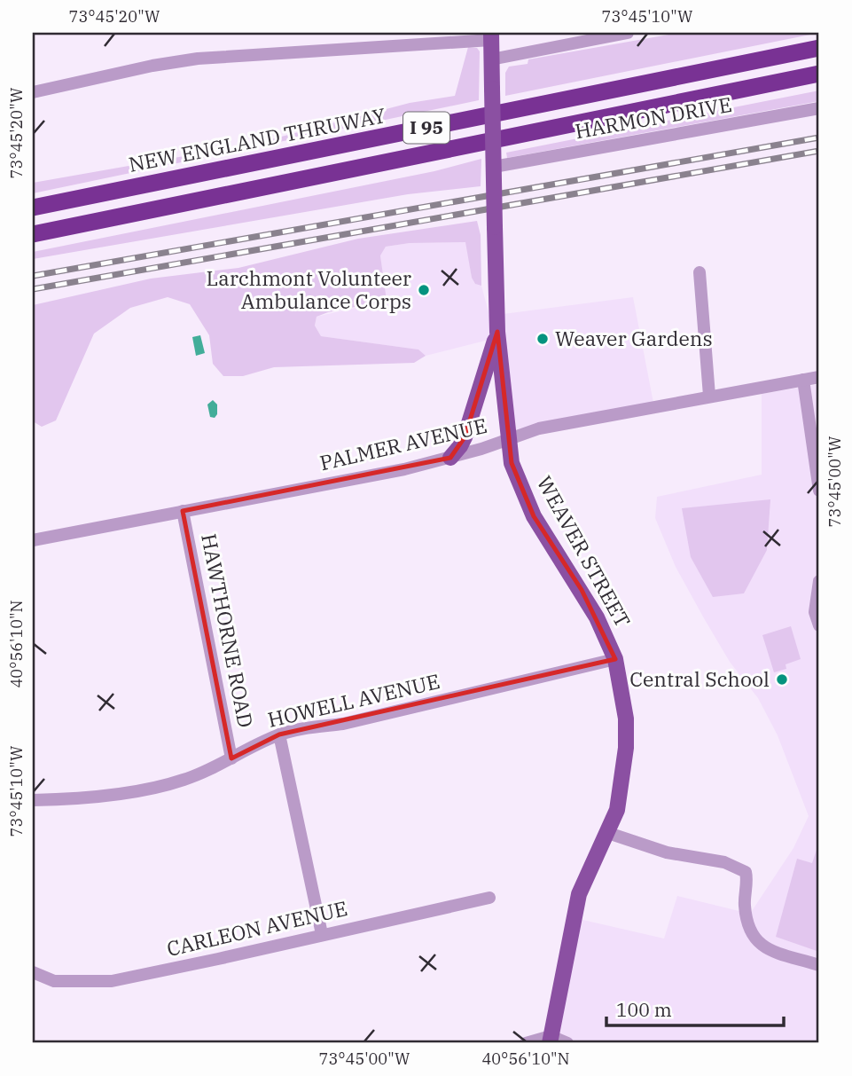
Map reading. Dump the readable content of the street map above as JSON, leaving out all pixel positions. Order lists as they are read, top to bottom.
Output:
{
  "streets": {
    "highway": ["I 95", "NEW ENGLAND THRUWAY"],
    "main road": ["WEAVER STREET"],
    "street": [
      "HARMON DRIVE",
      "PALMER AVENUE",
      "HAWTHORNE ROAD",
      "HOWELL AVENUE",
      "CARLEON AVENUE"
    ]
  },
  "crossings": [
    ["HARMON DRIVE", "WEAVER STREET"],
    ["PALMER AVENUE", "WEAVER STREET"],
    ["PALMER AVENUE", "HAWTHORNE ROAD"],
    ["WEAVER STREET", "HOWELL AVENUE"],
    ["HAWTHORNE ROAD", "HOWELL AVENUE"]
  ],
  "places": ["Larchmont Volunteer Ambulance Corps", "Weaver Gardens", "Central School"],
  "scale_bar": "100 m",
  "coordinates": [
    "73°45'20\"W",
    "73°45'10\"W",
    "73°45'00\"W",
    "40°56'10\"N"
  ]
}
